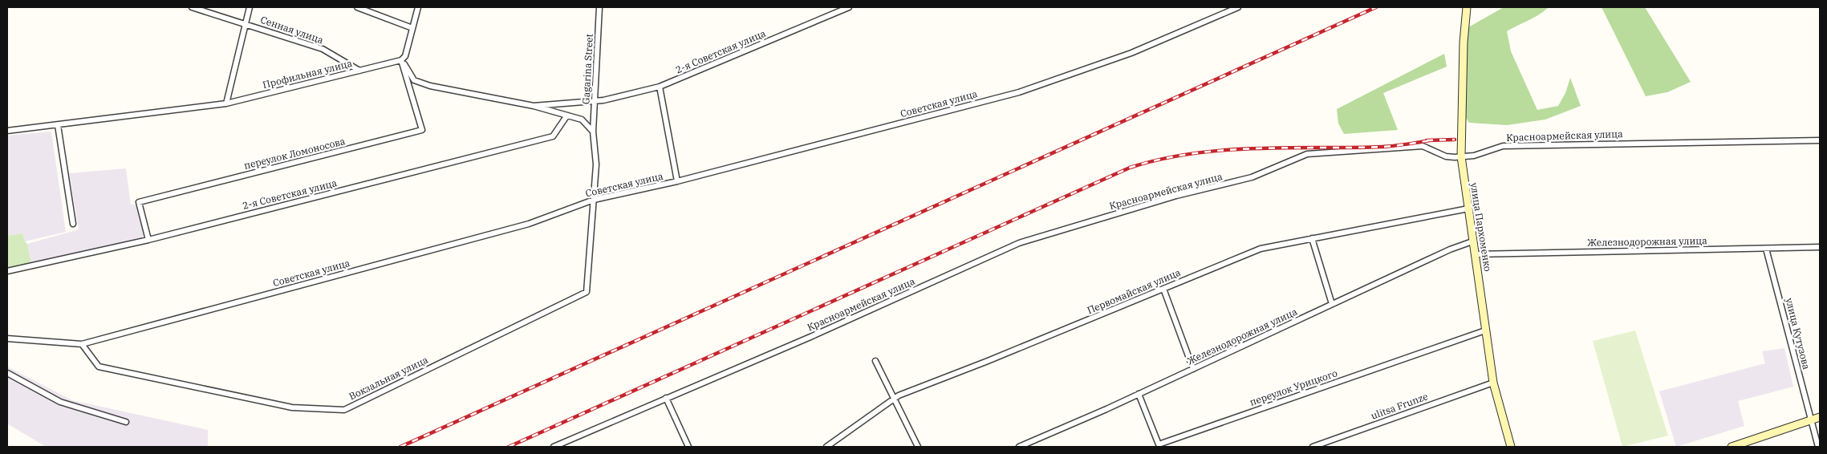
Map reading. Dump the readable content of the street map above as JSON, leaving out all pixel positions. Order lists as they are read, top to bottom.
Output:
{
  "streets": {
    "street": [
      "Сенная улица",
      "2-я Советская улица",
      "Gagarina Street",
      "Профильная улица",
      "Советская улица",
      "Красноармейская улица",
      "переулок Ломоносова",
      "улица Пархоменко",
      "Железнодорожная улица",
      "Первомайская улица",
      "улица Кутузова",
      "Вокзальная улица",
      "переулок Урицкого",
      "ulitsa Frunze"
    ]
  },
  "crossings": [
    ["Сенная улица", "Профильная улица"],
    ["2-я Советская улица", "Gagarina Street"],
    ["2-я Советская улица", "переулок Ломоносова"],
    ["Gagarina Street", "Советская улица"],
    ["Gagarina Street", "Вокзальная улица"],
    ["Профильная улица", "переулок Ломоносова"],
    ["Советская улица", "Вокзальная улица"],
    ["Красноармейская улица", "улица Пархоменко"],
    ["улица Пархоменко", "Железнодорожная улица"],
    ["улица Пархоменко", "Первомайская улица"],
    ["улица Пархоменко", "переулок Урицкого"],
    ["улица Пархоменко", "ulitsa Frunze"],
    ["Железнодорожная улица", "улица Кутузова"],
    ["Железнодорожная улица", "переулок Урицкого"]
  ]
}
